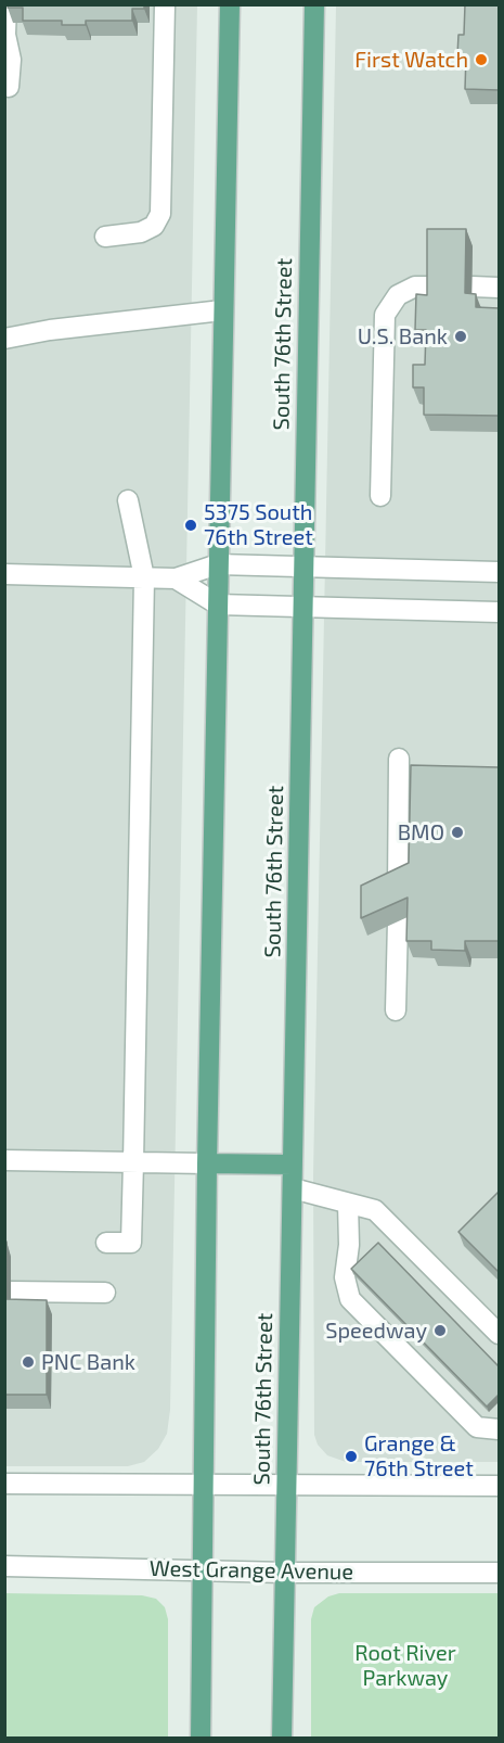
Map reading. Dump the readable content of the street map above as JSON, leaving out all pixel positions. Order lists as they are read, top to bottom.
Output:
{
  "streets": {
    "main road": ["South 76th Street"],
    "street": ["West Grange Avenue"]
  },
  "crossings": [
    ["South 76th Street", "West Grange Avenue"]
  ],
  "parks": ["Root River Parkway"],
  "places": [
    "First Watch",
    "U.S. Bank",
    "5375 South 76th Street",
    "BMO",
    "Speedway",
    "PNC Bank",
    "Grange & 76th Street"
  ]
}
